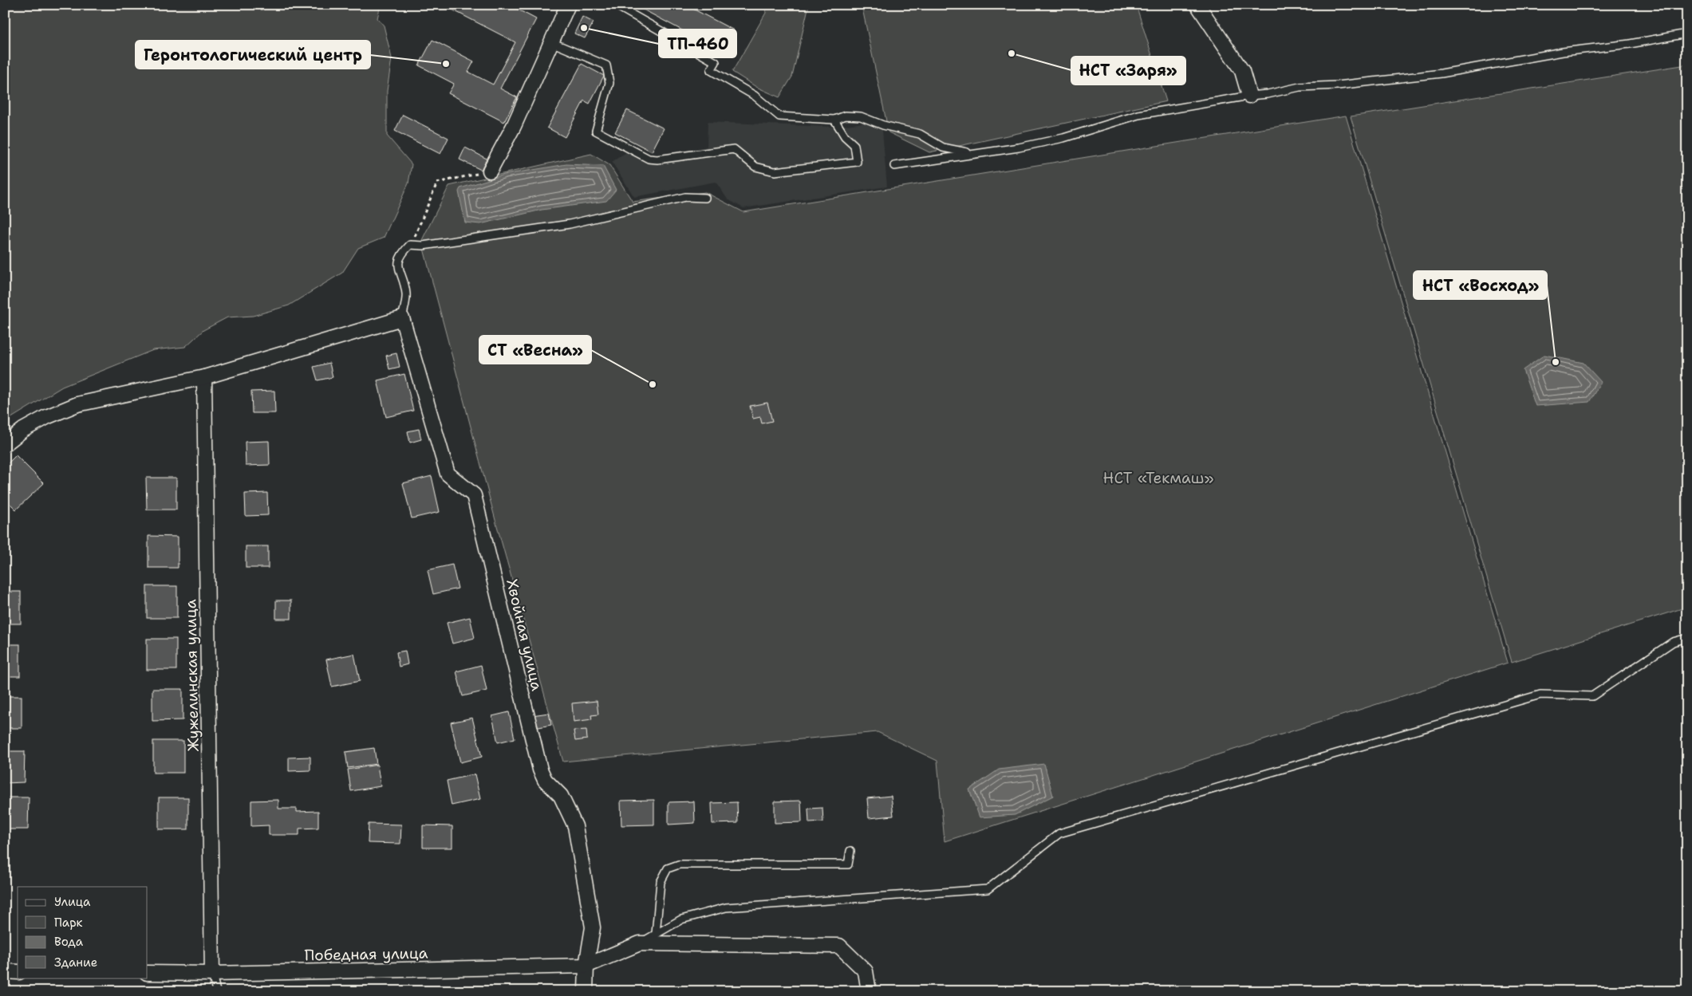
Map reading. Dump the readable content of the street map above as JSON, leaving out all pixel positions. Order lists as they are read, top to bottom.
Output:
{
  "streets": {
    "street": ["Хвойная улица", "Жужелинская улица", "Победная улица"]
  },
  "crossings": [
    ["Хвойная улица", "Победная улица"],
    ["Жужелинская улица", "Победная улица"]
  ],
  "parks": ["НСТ «Текмаш»"],
  "places": [
    "ТП-460",
    "НСТ «Заря»",
    "Геронтологический центр",
    "НСТ «Восход»",
    "СТ «Весна»"
  ],
  "legend": [
    "Улица",
    "Парк",
    "Вода",
    "Здание"
  ]
}
